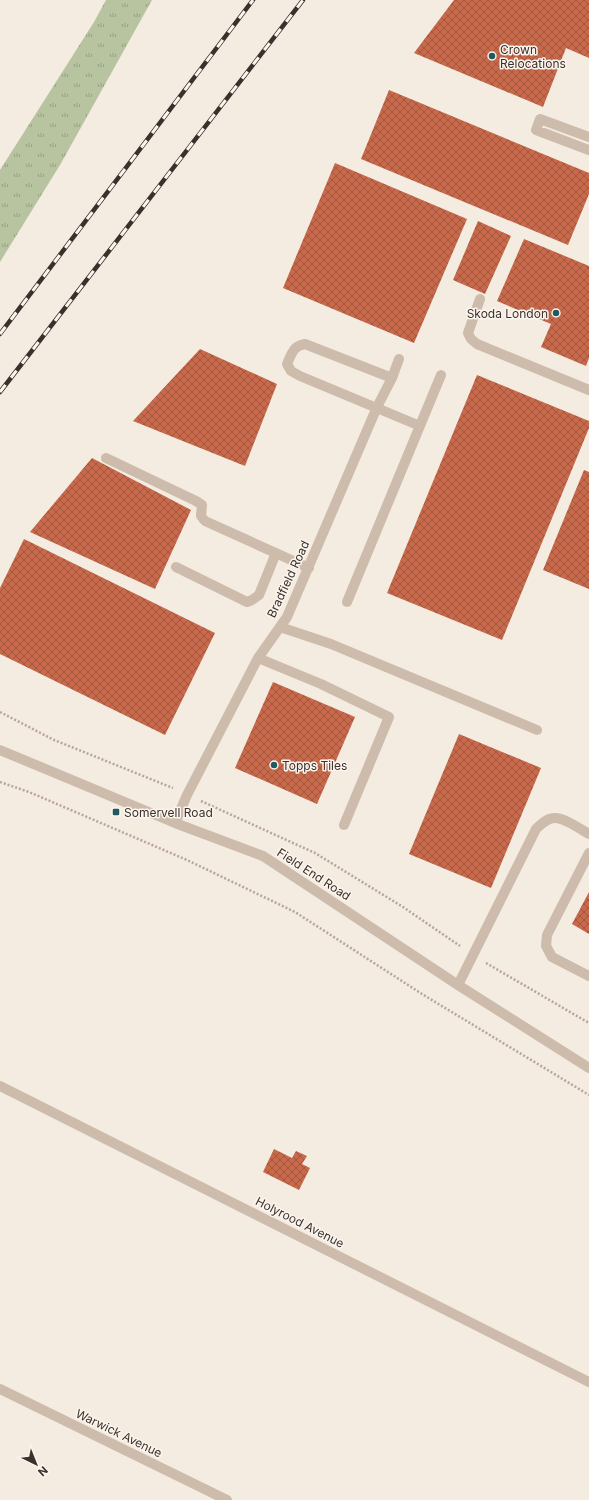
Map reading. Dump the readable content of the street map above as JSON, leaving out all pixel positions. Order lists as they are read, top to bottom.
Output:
{
  "streets": {
    "street": [
      "Bradfield Road",
      "Field End Road",
      "Holyrood Avenue",
      "Warwick Avenue"
    ]
  },
  "crossings": [
    ["Bradfield Road", "Field End Road"]
  ],
  "places": {
    "other": ["Crown Relocations", "Skoda London", "Topps Tiles"],
    "transit": ["Somervell Road"]
  },
  "north": "bottom right"
}
